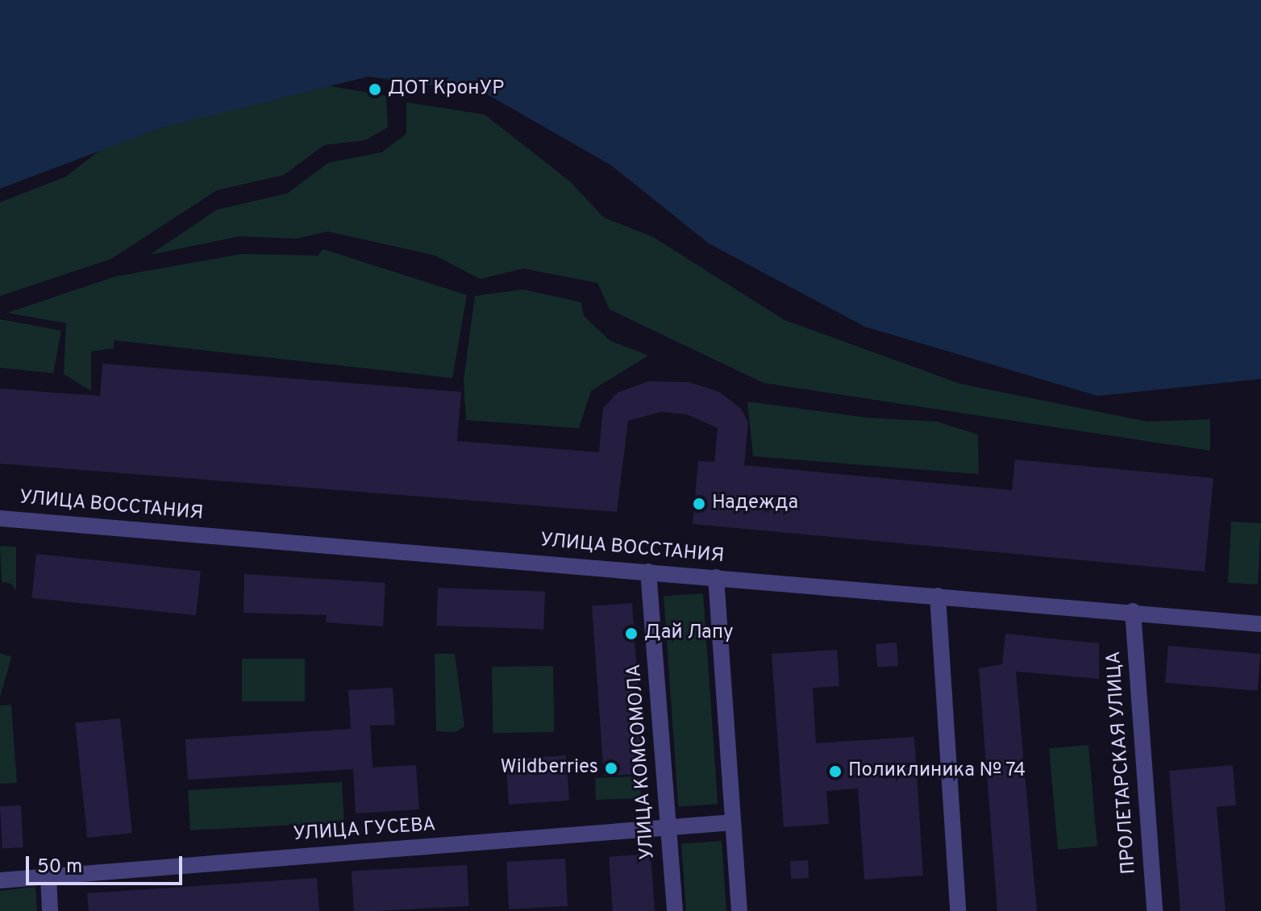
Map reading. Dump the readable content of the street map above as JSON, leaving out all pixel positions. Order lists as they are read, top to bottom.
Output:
{
  "streets": {
    "street": [
      "УЛИЦА ВОССТАНИЯ",
      "УЛИЦА КОМСОМОЛА",
      "ПРОЛЕТАРСКАЯ УЛИЦА",
      "УЛИЦА ГУСЕВА"
    ]
  },
  "crossings": [
    ["УЛИЦА ВОССТАНИЯ", "УЛИЦА КОМСОМОЛА"],
    ["УЛИЦА ВОССТАНИЯ", "ПРОЛЕТАРСКАЯ УЛИЦА"],
    ["УЛИЦА КОМСОМОЛА", "УЛИЦА ГУСЕВА"]
  ],
  "places": [
    "ДОТ КронУР",
    "Надежда",
    "Дай Лапу",
    "Wildberries",
    "Поликлиника № 74"
  ],
  "scale_bar": "50 m"
}
